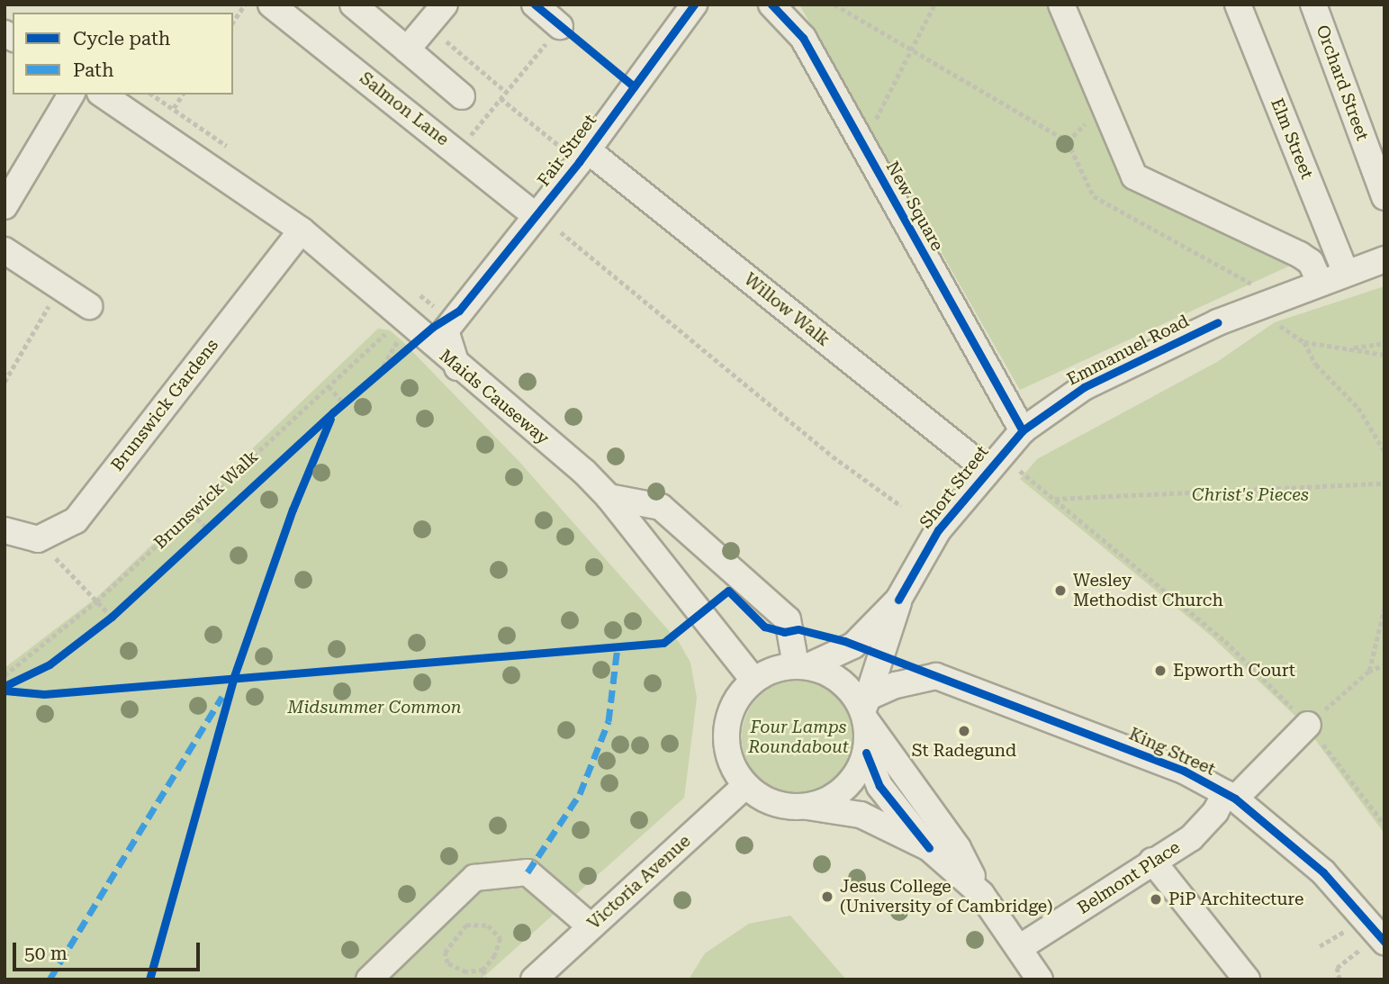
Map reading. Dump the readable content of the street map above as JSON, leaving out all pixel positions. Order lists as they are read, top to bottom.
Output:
{
  "streets": {
    "street": [
      "Orchard Street",
      "Salmon Lane",
      "Elm Street",
      "Fair Street",
      "New Square",
      "Willow Walk",
      "Emmanuel Road",
      "Maids Causeway",
      "Brunswick Gardens",
      "Short Street",
      "King Street",
      "Belmont Place",
      "Victoria Avenue"
    ],
    "cycle path": ["Brunswick Walk"]
  },
  "crossings": [
    ["Salmon Lane", "Fair Street"],
    ["Elm Street", "Emmanuel Road"],
    ["Fair Street", "Willow Walk"],
    ["Fair Street", "Maids Causeway"],
    ["New Square", "Emmanuel Road"],
    ["New Square", "Short Street"],
    ["Willow Walk", "Short Street"],
    ["Emmanuel Road", "Short Street"],
    ["Maids Causeway", "Brunswick Gardens"],
    ["Maids Causeway", "Short Street"],
    ["Maids Causeway", "Brunswick Walk"],
    ["Maids Causeway", "King Street"],
    ["Maids Causeway", "Victoria Avenue"],
    ["Short Street", "King Street"],
    ["Short Street", "Victoria Avenue"],
    ["King Street", "Belmont Place"],
    ["King Street", "Victoria Avenue"]
  ],
  "parks": ["Christ's Pieces", "Midsummer Common", "Four Lamps Roundabout"],
  "places": [
    "Wesley Methodist Church",
    "Epworth Court",
    "St Radegund",
    "Jesus College (University of Cambridge)",
    "PiP Architecture"
  ],
  "legend": ["Cycle path", "Path"],
  "scale_bar": "50 m"
}
